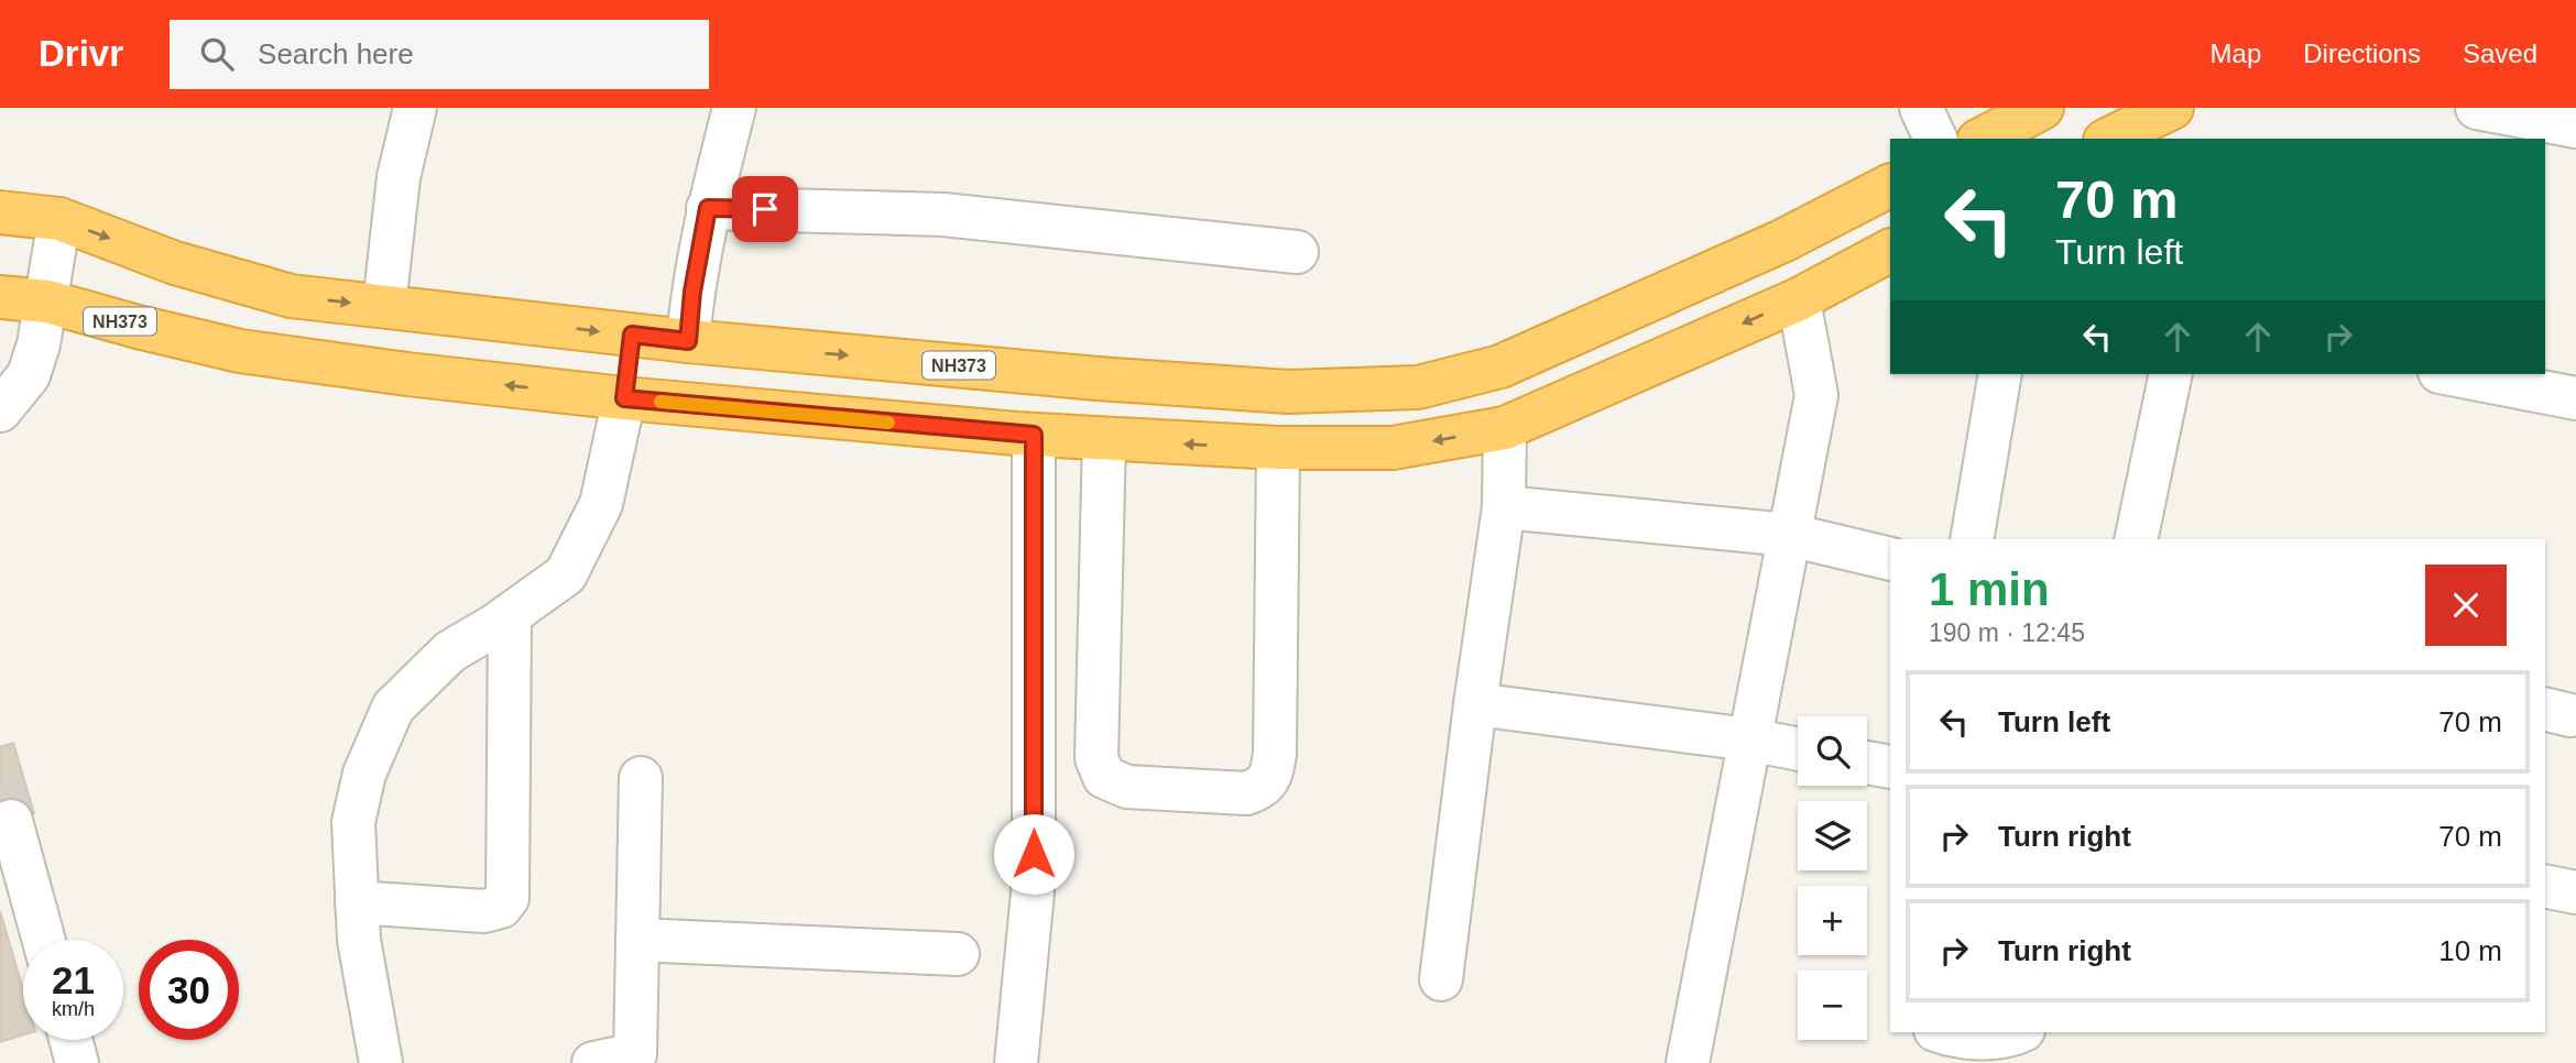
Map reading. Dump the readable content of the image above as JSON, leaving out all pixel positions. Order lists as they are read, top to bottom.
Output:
{
  "streets": {
    "highway": ["NH373"]
  },
  "page": {
    "header": "Drivr",
    "search": "Search here",
    "nav": ["Map", "Directions", "Saved"],
    "turn": ["70 m", "Turn left"],
    "heading": ["1 min", "190 m · 12:45"],
    "list": [
      {
        "name": "Turn left",
        "value": "70 m"
      },
      {
        "name": "Turn right",
        "value": "70 m"
      },
      {
        "name": "Turn right",
        "value": "10 m"
      }
    ],
    "map_buttons": ["+", "−"],
    "speed": "21 km/h",
    "limit": "30"
  }
}
